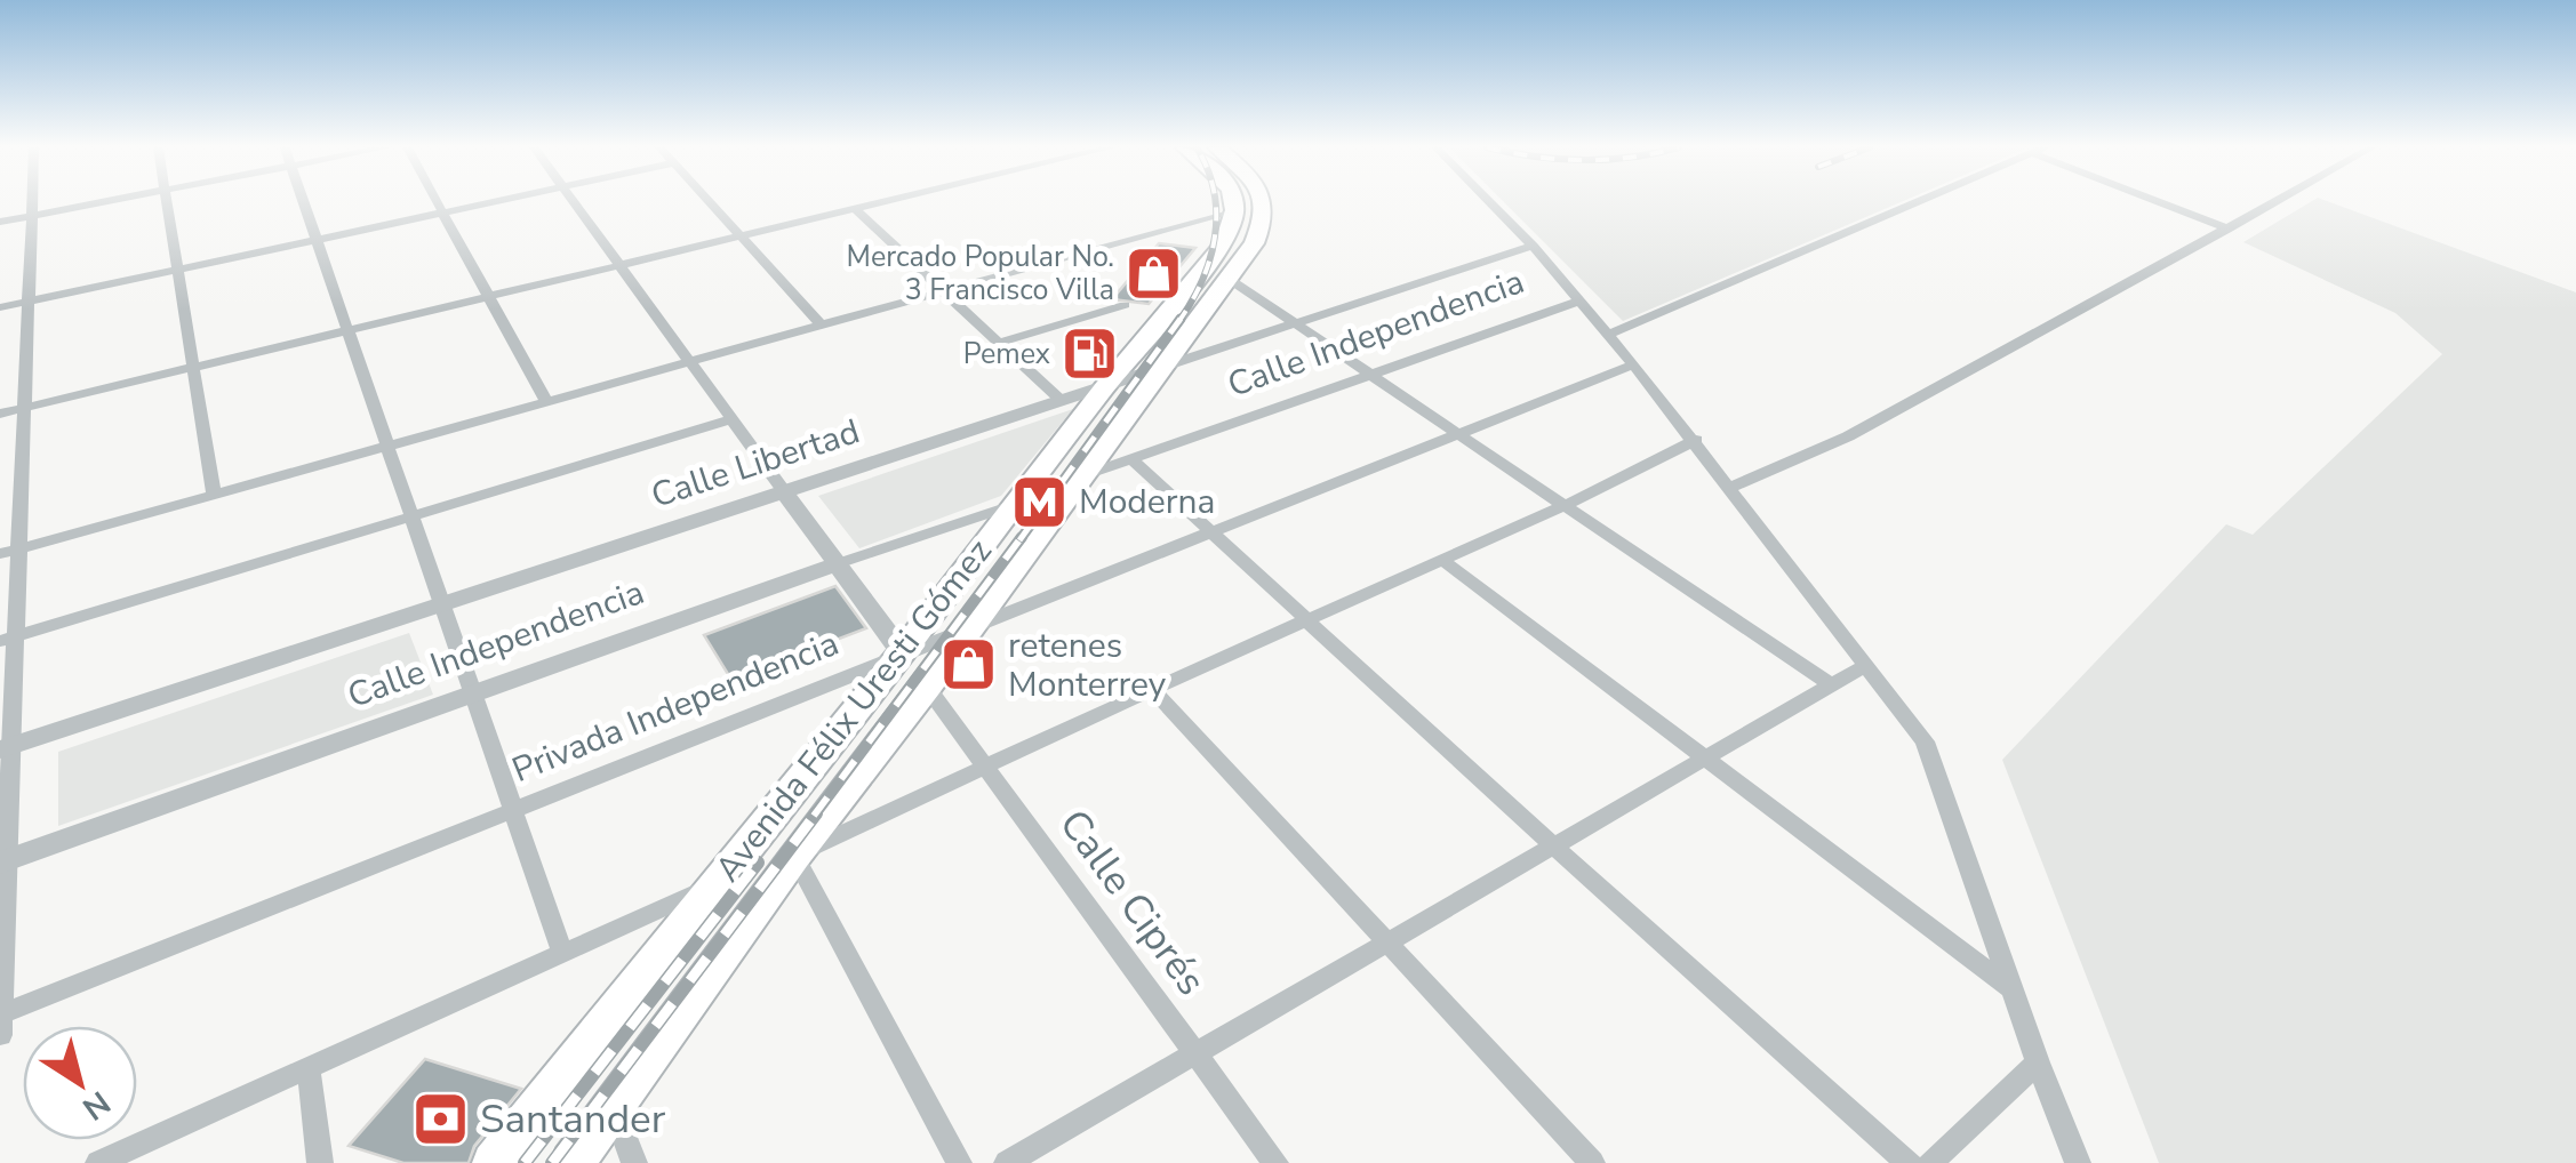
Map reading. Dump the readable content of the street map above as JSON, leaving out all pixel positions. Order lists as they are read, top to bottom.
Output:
{
  "streets": {
    "main road": ["Avenida Félix Uresti Gómez"],
    "street": [
      "Calle Independencia",
      "Calle Libertad",
      "Privada Independencia",
      "Calle Ciprés"
    ]
  },
  "crossings": [
    ["Calle Independencia", "Avenida Félix Uresti Gómez"],
    ["Calle Libertad", "Avenida Félix Uresti Gómez"],
    ["Privada Independencia", "Avenida Félix Uresti Gómez"],
    ["Avenida Félix Uresti Gómez", "Calle Ciprés"]
  ],
  "places": {
    "shop": ["Mercado Popular No. 3 Francisco Villa", "retenes Monterrey"],
    "fuel station": ["Pemex"],
    "metro station": ["Moderna"],
    "bank": ["Santander"]
  },
  "north": "bottom right"
}
